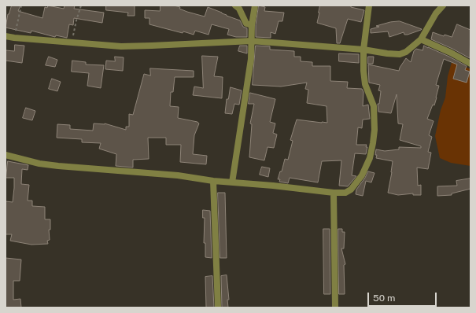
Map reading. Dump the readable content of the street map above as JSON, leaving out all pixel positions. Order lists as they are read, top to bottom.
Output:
{
  "scale_bar": "50 m"
}
